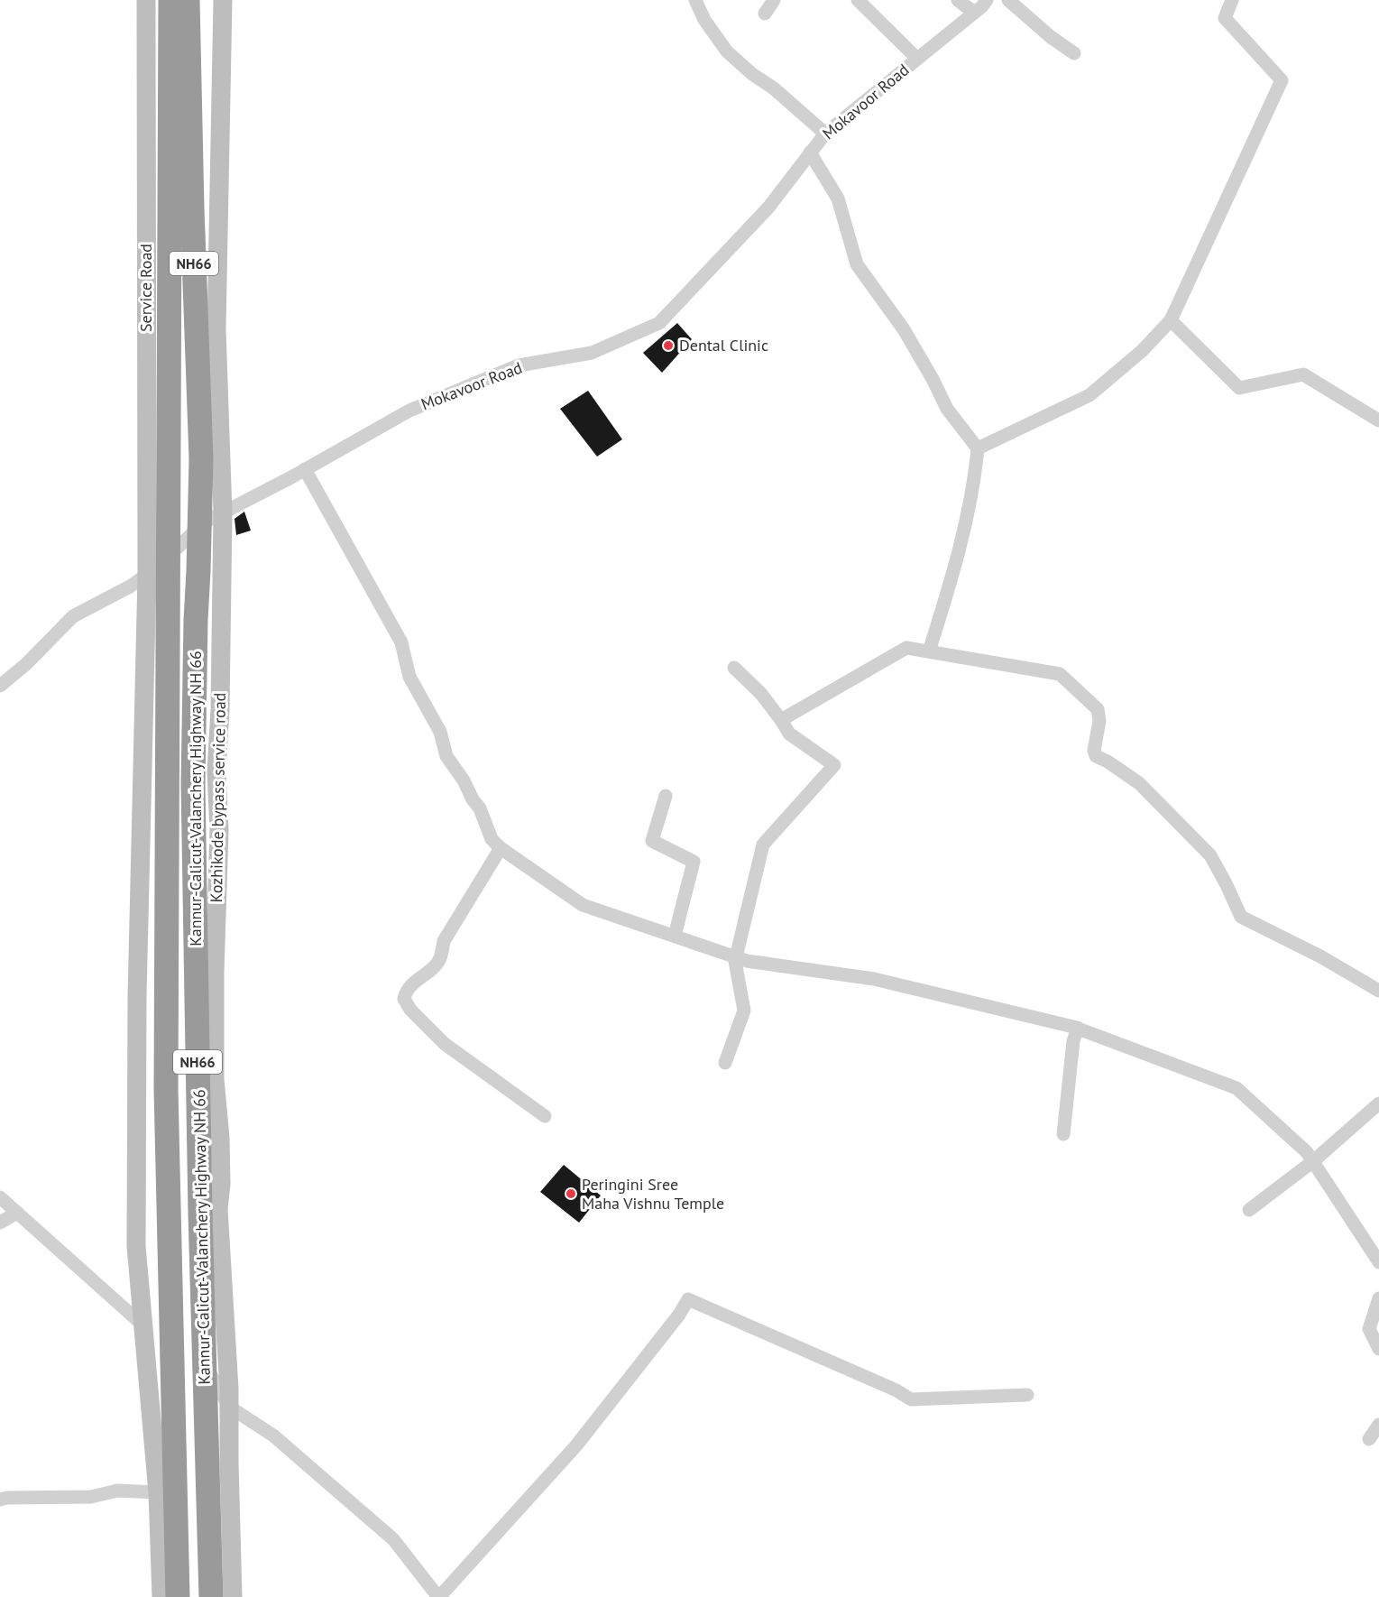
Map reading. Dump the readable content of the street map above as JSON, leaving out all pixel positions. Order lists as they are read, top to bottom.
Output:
{
  "streets": {
    "highway": ["NH66", "Kannur-Calicut-Valanchery Highway NH 66"],
    "street": ["Mokavoor Road", "Service Road", "Kozhikode bypass service road"]
  },
  "crossings": [
    ["Mokavoor Road", "Service Road"],
    ["Mokavoor Road", "Kozhikode bypass service road"],
    ["Mokavoor Road", "Kannur-Calicut-Valanchery Highway NH 66"]
  ],
  "places": ["Dental Clinic", "Peringini Sree Maha Vishnu Temple"]
}
